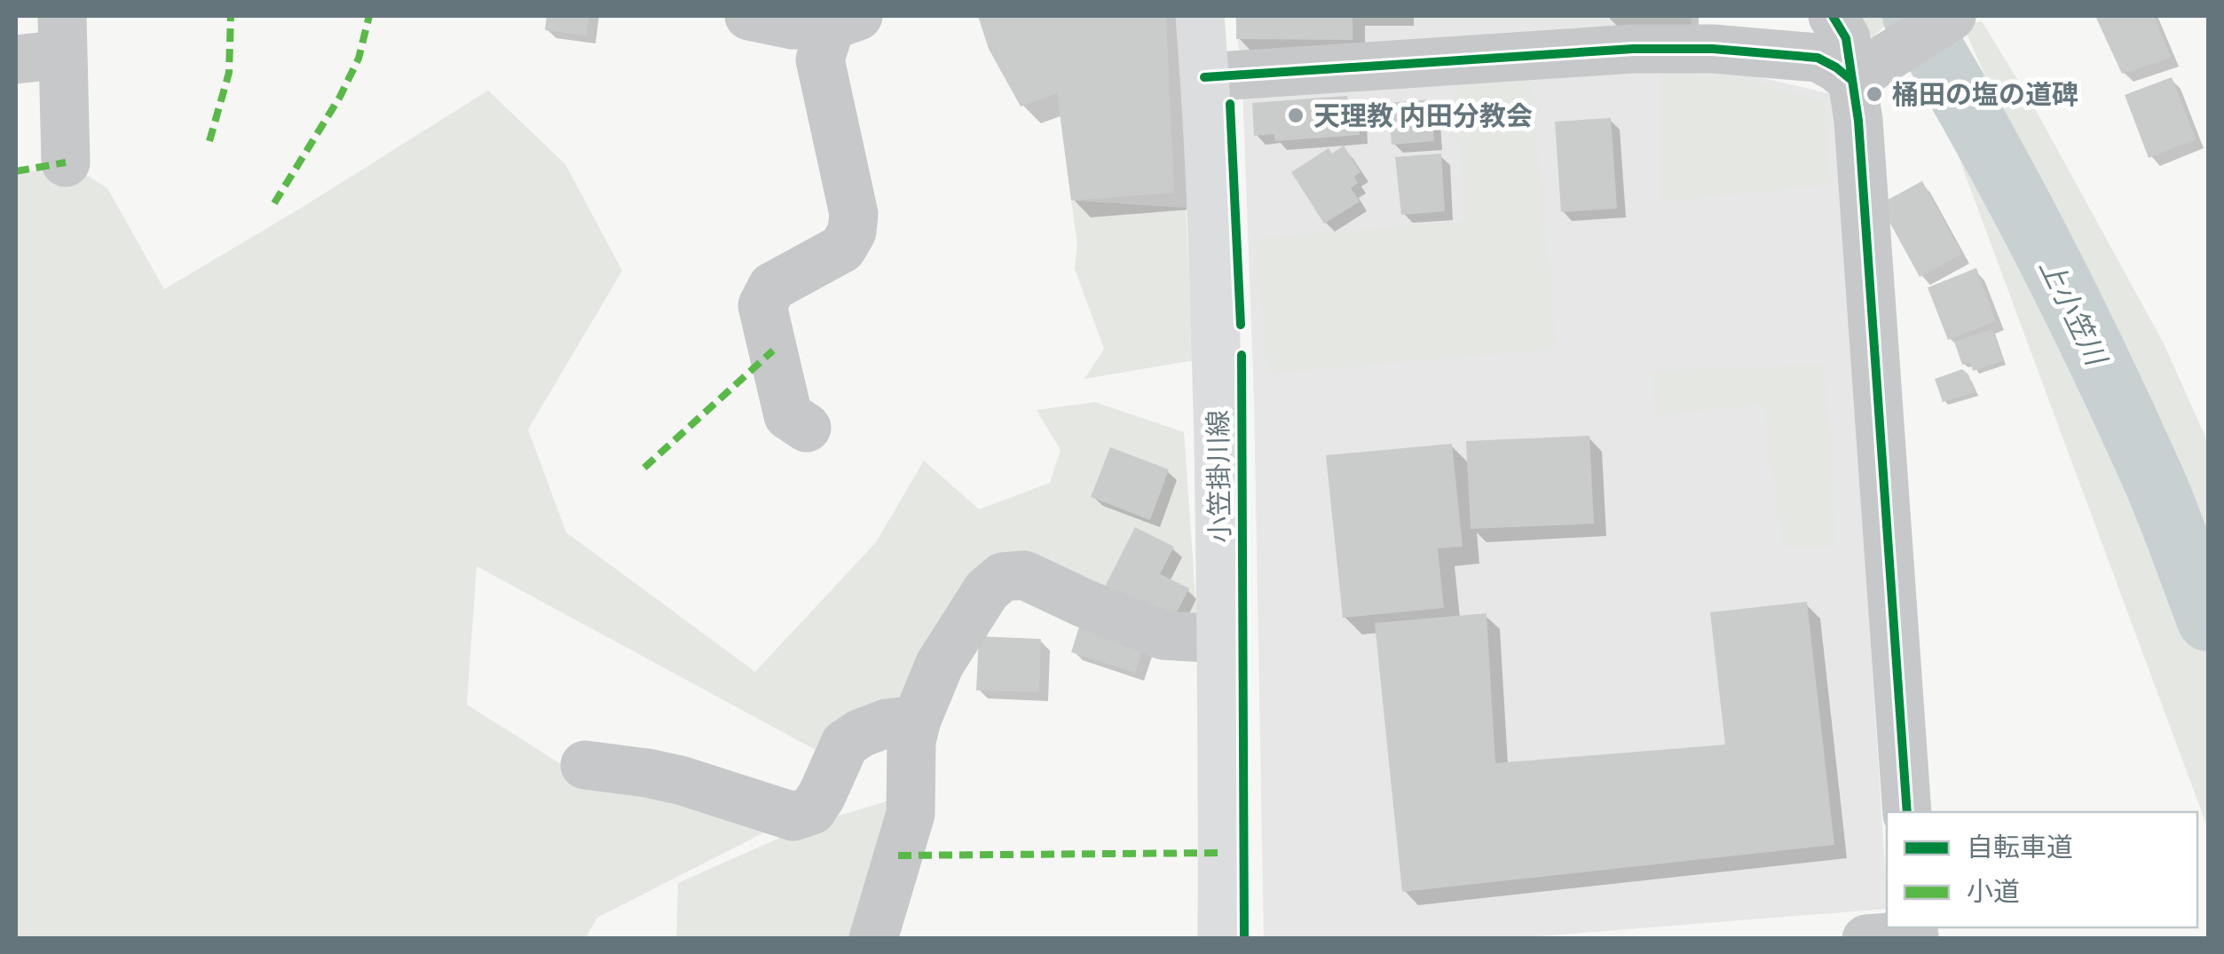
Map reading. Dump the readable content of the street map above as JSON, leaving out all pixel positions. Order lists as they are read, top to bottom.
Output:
{
  "streets": {
    "main road": ["小笠掛川線"]
  },
  "water": ["上小笠川"],
  "places": ["桶田の塩の道碑", "天理教 内田分教会"],
  "legend": ["自転車道", "小道"]
}
